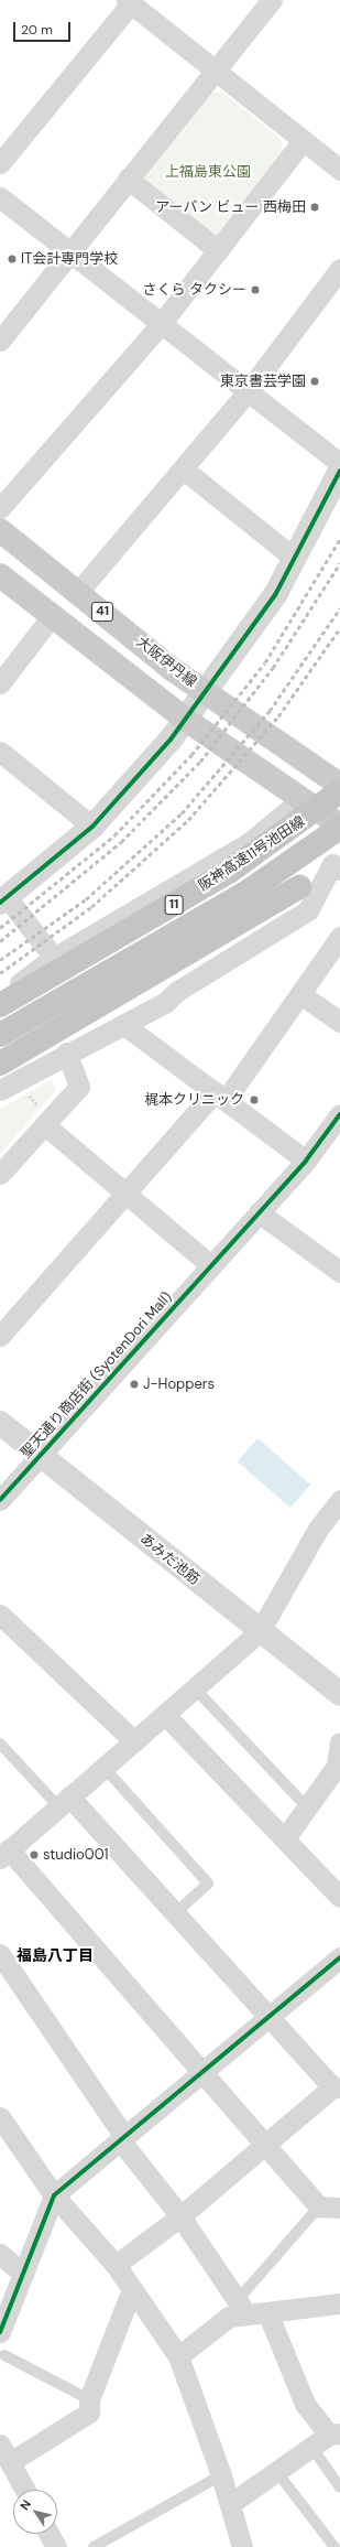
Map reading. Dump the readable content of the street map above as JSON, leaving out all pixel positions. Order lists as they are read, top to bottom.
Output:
{
  "streets": {
    "highway": ["阪神高速11号池田線", "11"],
    "main road": ["41", "大阪伊丹線"],
    "street": ["聖天通り商店街 (SyotenDori Mall)", "あみだ池筋"]
  },
  "crossings": [
    ["41", "阪神高速11号池田線"],
    ["聖天通り商店街 (SyotenDori Mall)", "あみだ池筋"]
  ],
  "districts": ["福島八丁目"],
  "parks": ["上福島東公園"],
  "places": [
    "アーバン ビュー 西梅田",
    "IT会計専門学校",
    "さくら タクシー",
    "東京書芸学園",
    "梶本クリニック",
    "J-Hoppers",
    "studio001"
  ],
  "scale_bar": "20 m",
  "north": "top left"
}
